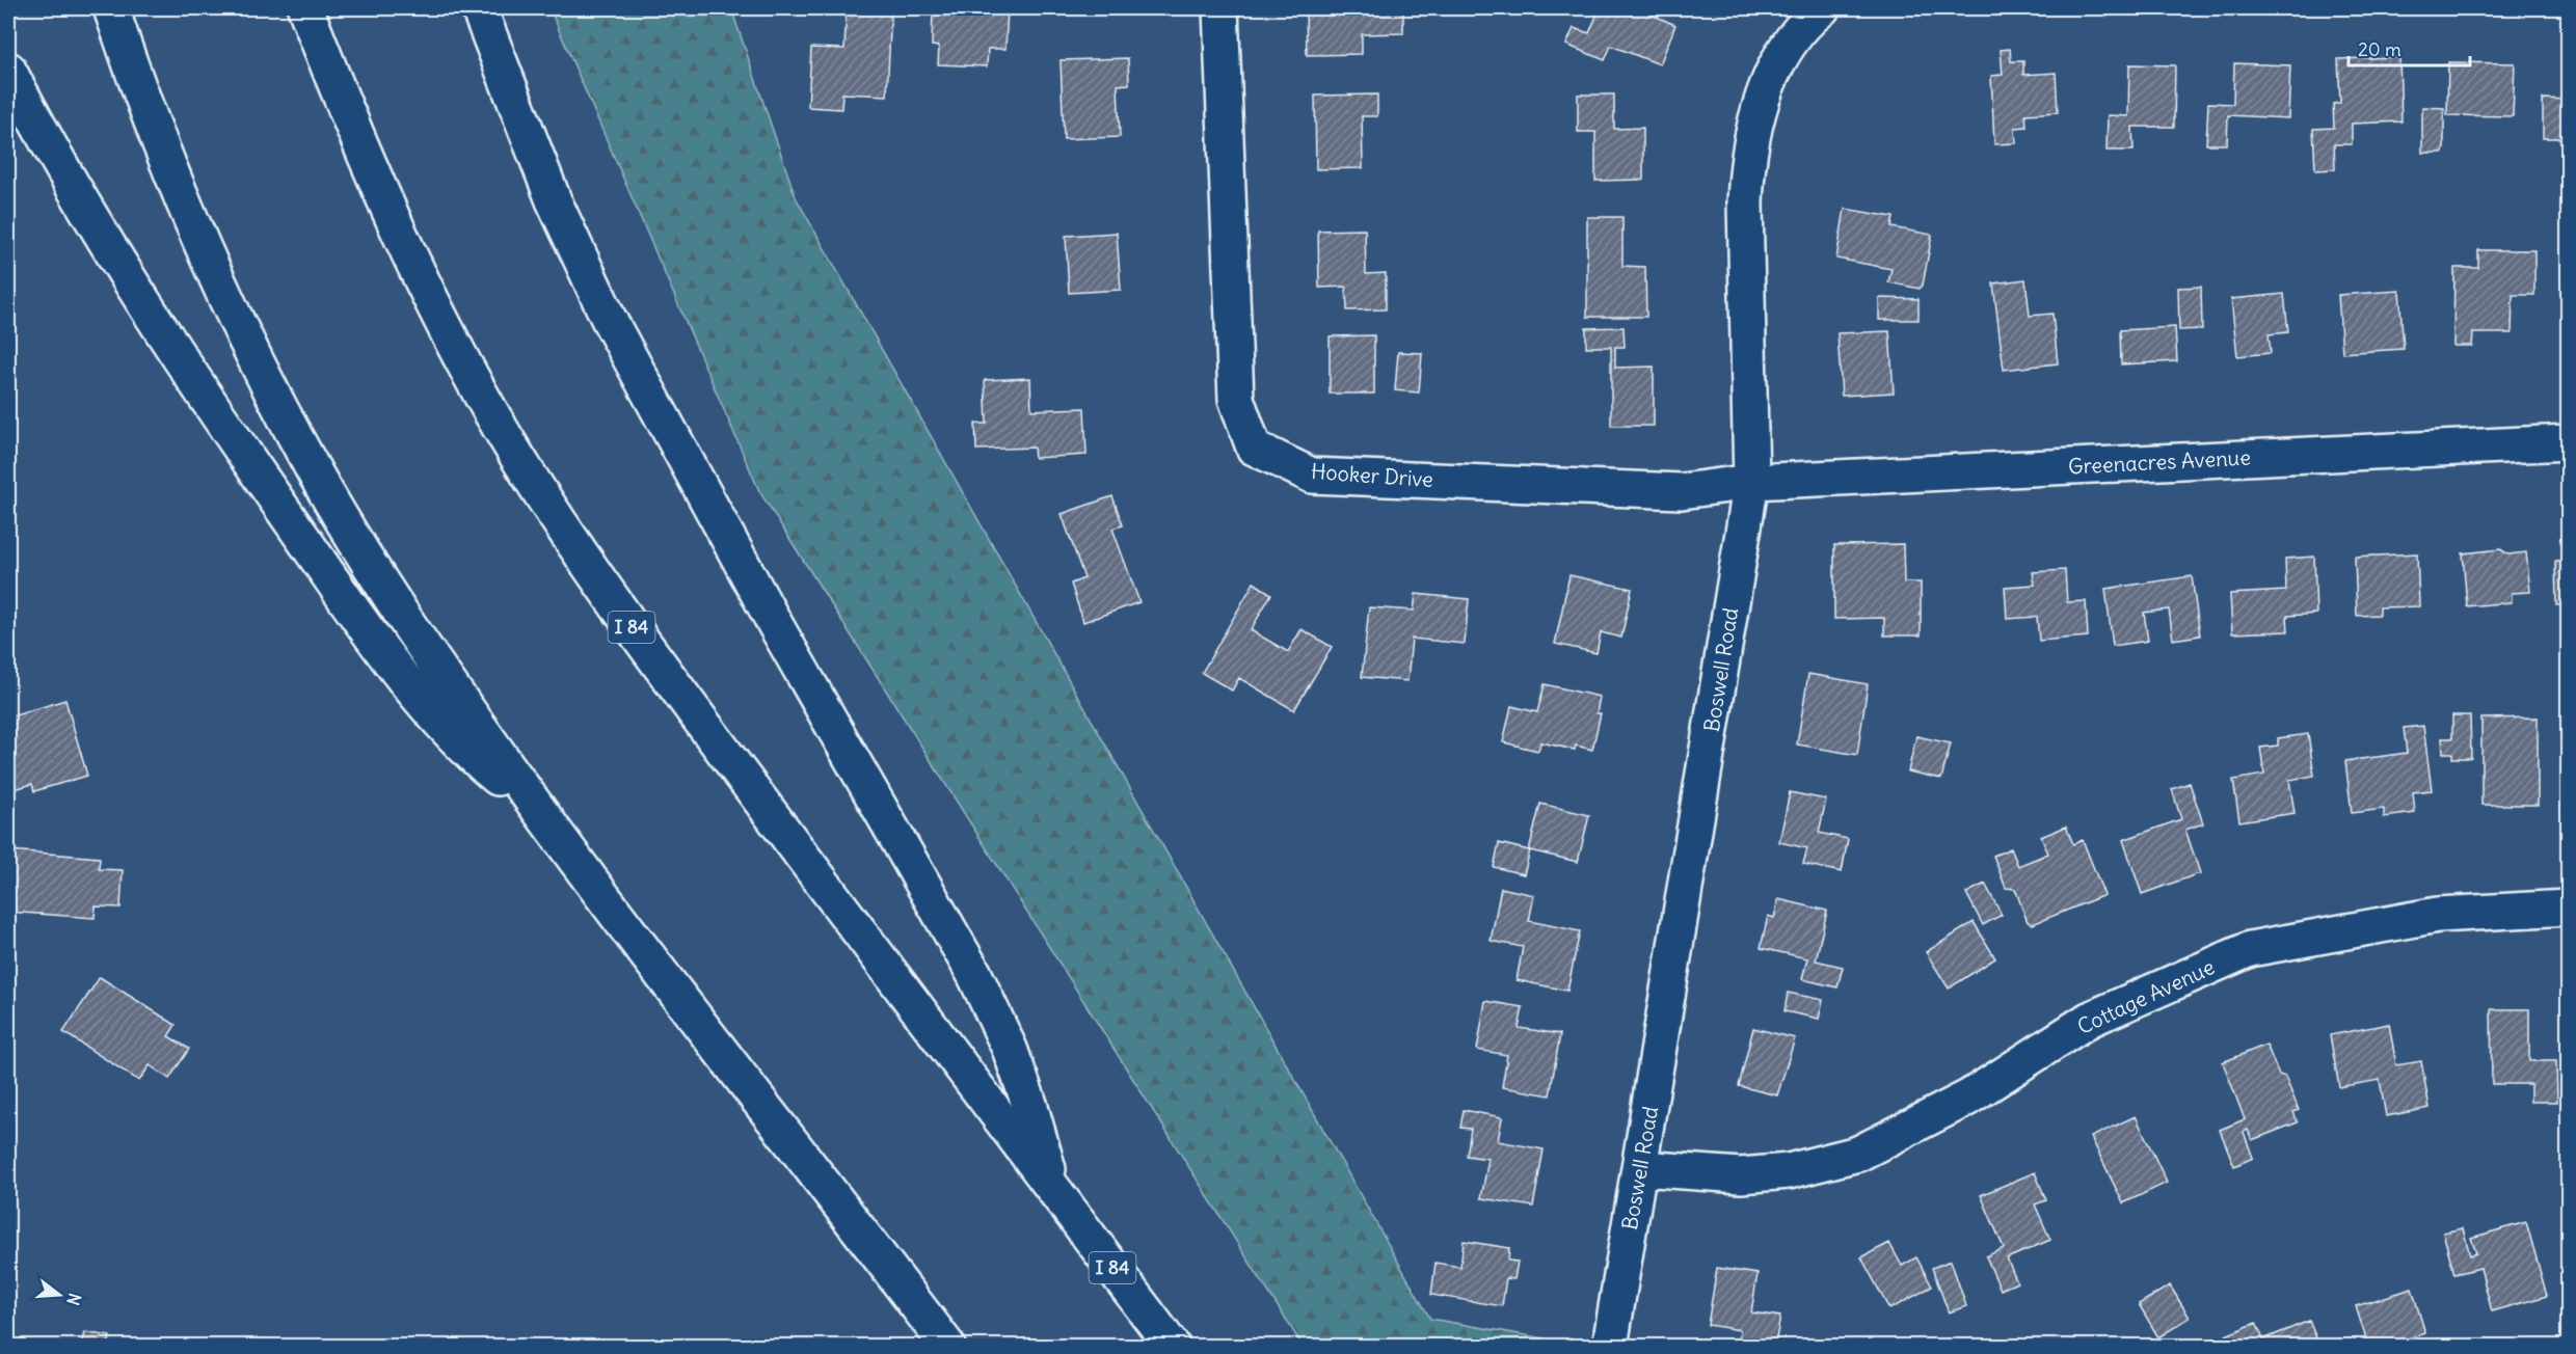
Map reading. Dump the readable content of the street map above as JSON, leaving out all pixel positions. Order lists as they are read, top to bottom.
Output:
{
  "streets": {
    "main road": [
      "Greenacres Avenue",
      "Hooker Drive",
      "I 84",
      "Boswell Road",
      "Cottage Avenue"
    ]
  },
  "crossings": [
    ["Greenacres Avenue", "Hooker Drive"],
    ["Greenacres Avenue", "Boswell Road"],
    ["Hooker Drive", "Boswell Road"],
    ["Boswell Road", "Cottage Avenue"]
  ],
  "scale_bar": "20 m",
  "north": "right"
}
